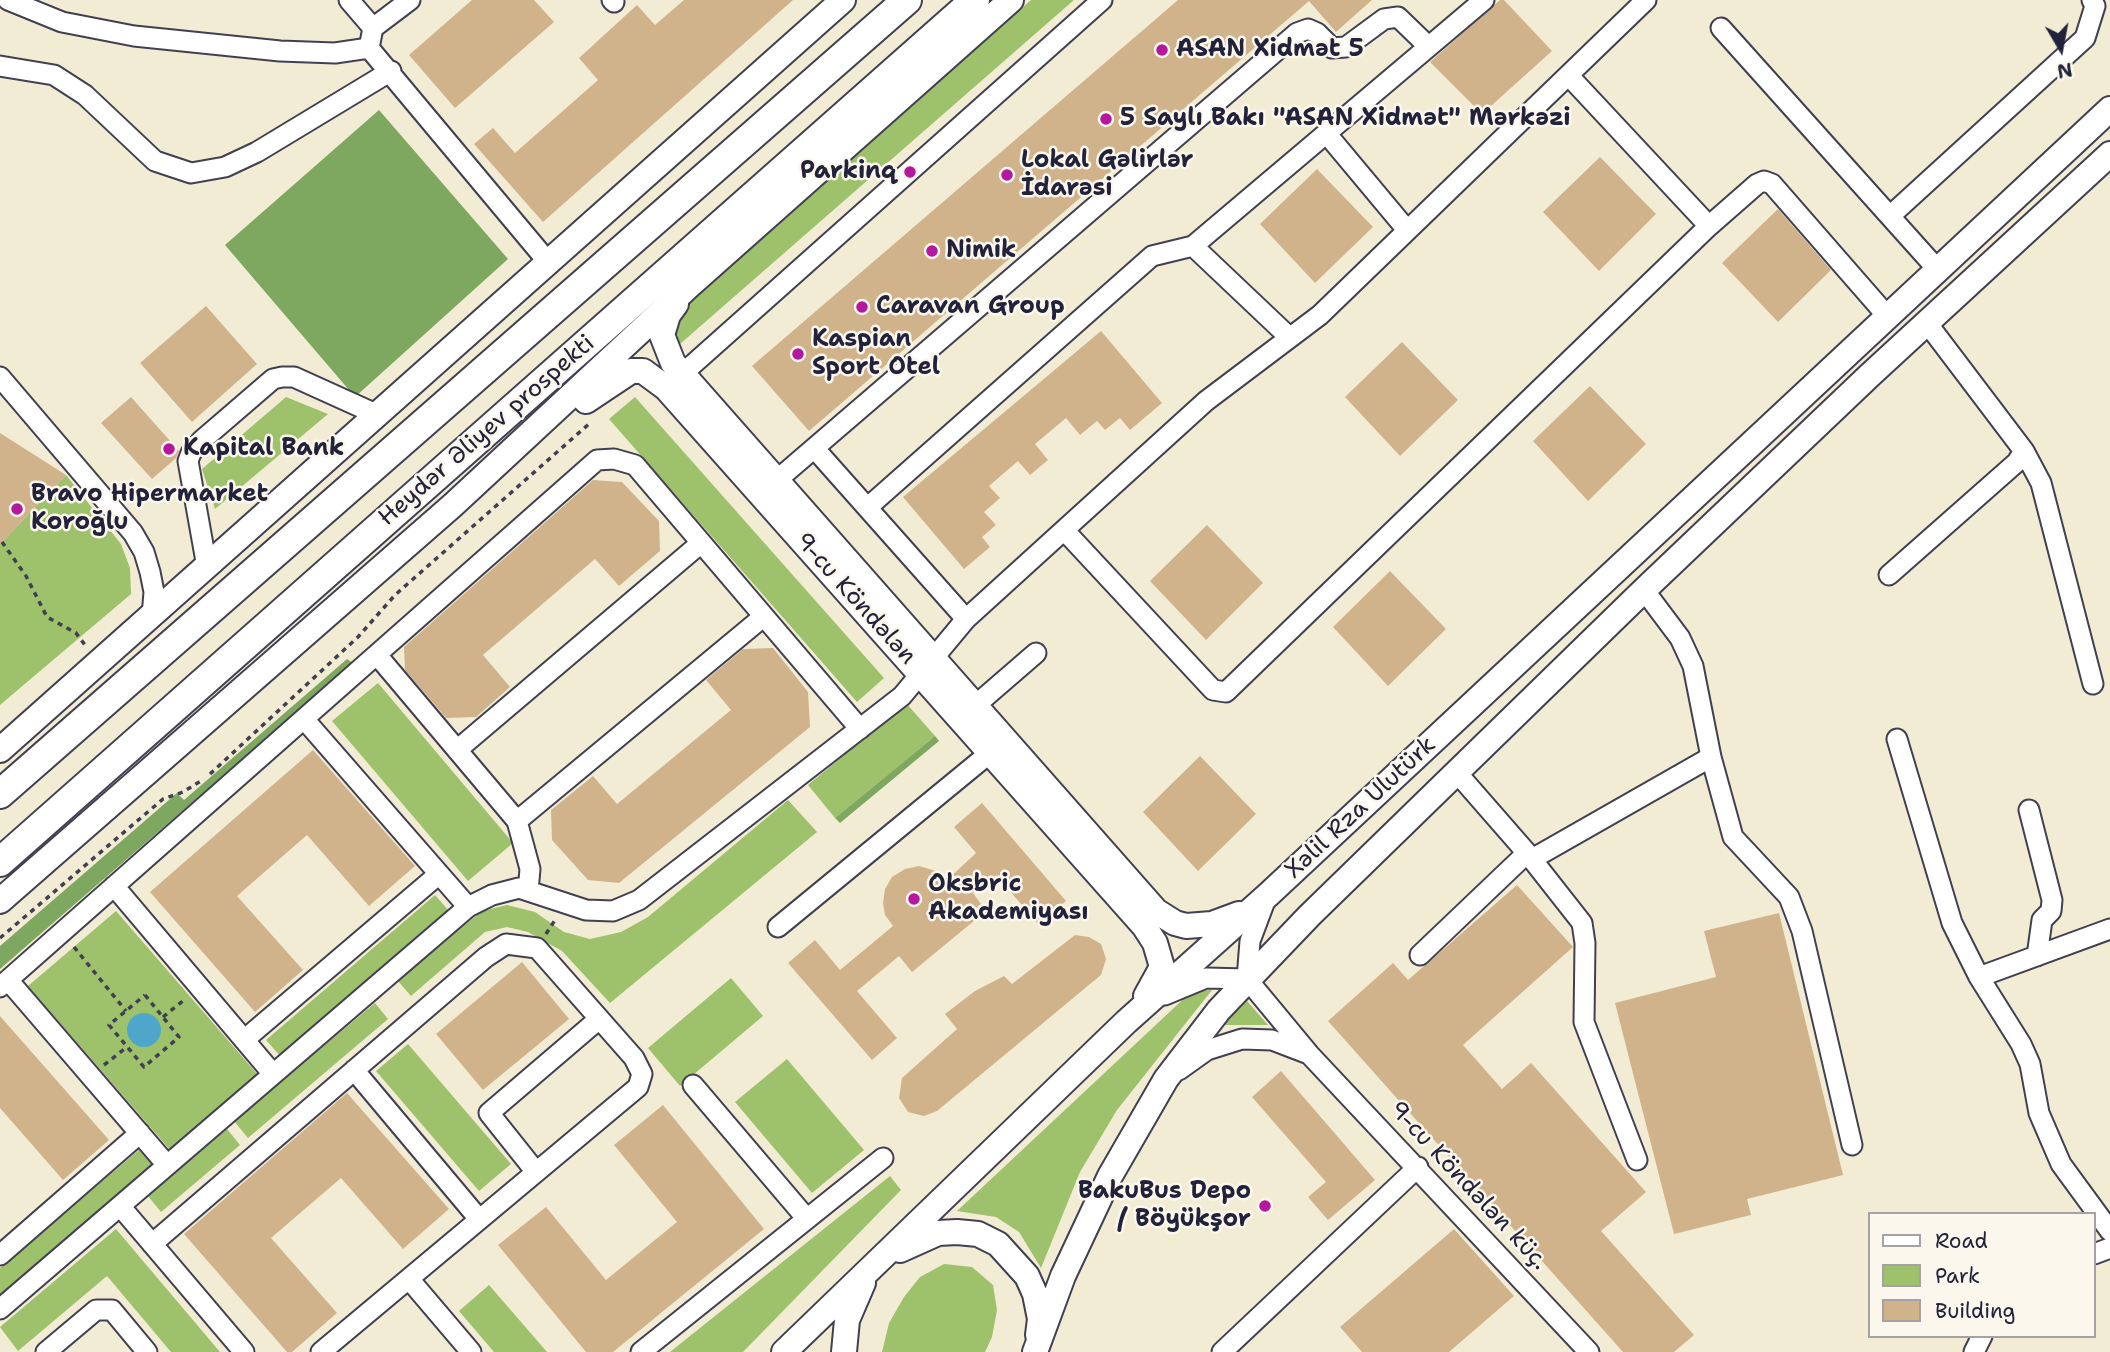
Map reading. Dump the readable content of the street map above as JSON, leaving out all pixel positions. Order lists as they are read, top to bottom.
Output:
{
  "streets": {
    "highway": ["Heydər Əliyev prospekti"],
    "main road": ["9-cu Köndələn", "Xəlil Rza Ulutürk"],
    "street": ["9-cu Köndələn küç."]
  },
  "crossings": [
    ["9-cu Köndələn", "Xəlil Rza Ulutürk"],
    ["Xəlil Rza Ulutürk", "9-cu Köndələn küç."]
  ],
  "places": [
    "ASAN Xidmət 5",
    "5 Saylı Bakı \"ASAN Xidmət\" Mərkəzi",
    "Parkinq",
    "Lokal Gəlirlər İdarəsi",
    "Nimik",
    "Caravan Group",
    "Kaspian Sport Otel",
    "Kapital Bank",
    "Bravo Hipermarket Koroğlu",
    "Oksbric Akademiyası",
    "BakuBus Depo / Böyükşor"
  ],
  "legend": ["Road", "Park", "Building"],
  "north": "bottom"
}
